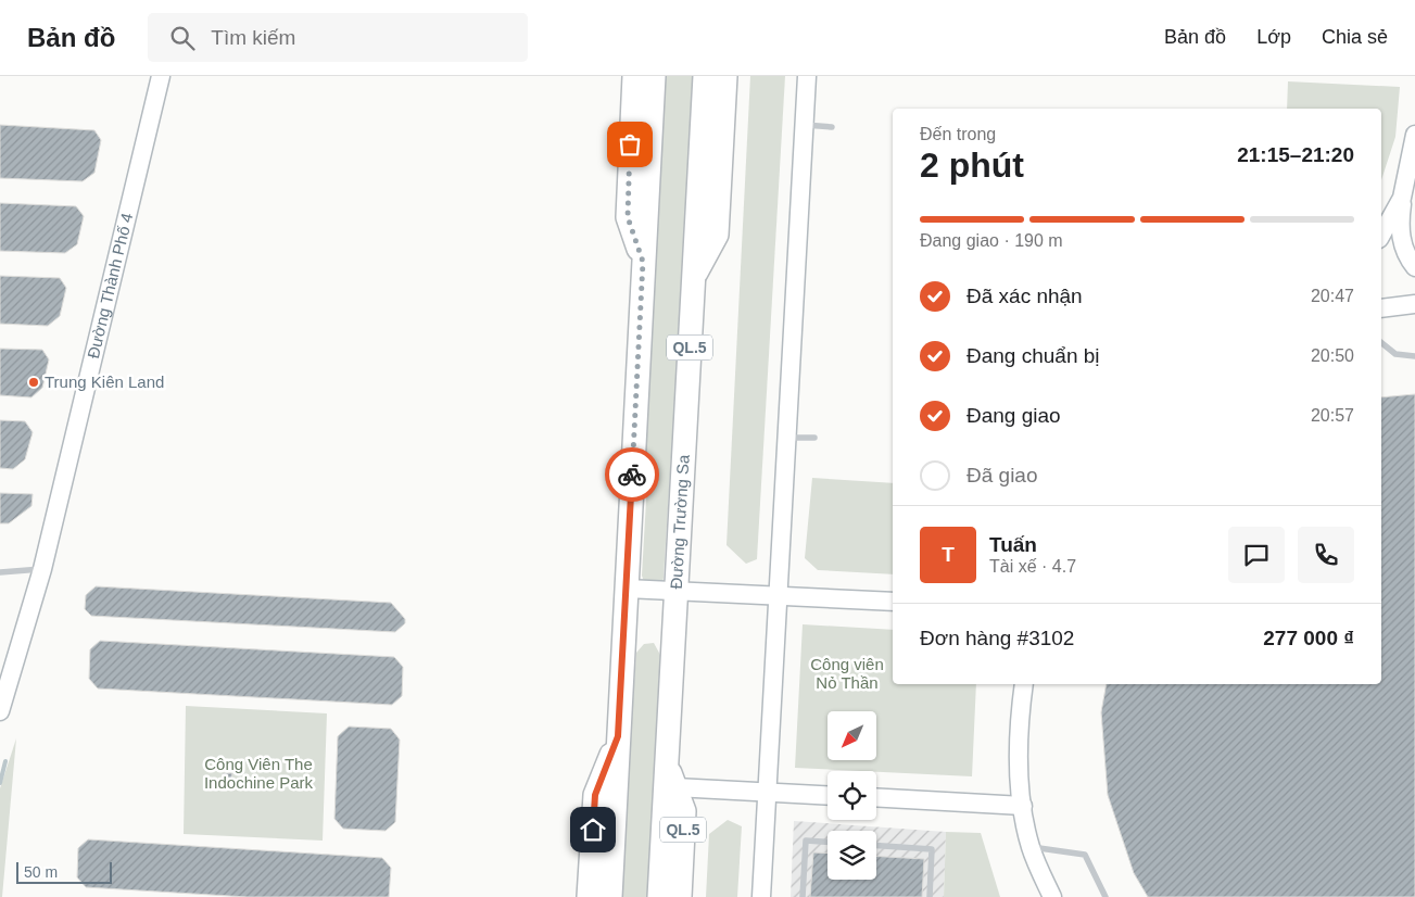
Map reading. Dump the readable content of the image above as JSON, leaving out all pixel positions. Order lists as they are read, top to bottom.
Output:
{
  "streets": {
    "highway": ["QL.5", "Đường Trường Sa"],
    "street": ["Đường Thành Phố 4"]
  },
  "parks": ["Công viên Nỏ Thần", "Công Viên The Indochine Park"],
  "places": ["Trung Kiên Land"],
  "scale_bar": "50 m",
  "north": "bottom left",
  "page": {
    "header": "Bản đồ",
    "search": "Tìm kiếm",
    "nav": ["Bản đồ", "Lớp", "Chia sẻ"],
    "heading": ["2 phút", "Đến trong", "21:15–21:20"],
    "panel": [
      "Tuấn",
      "Tài xế · 4.7",
      "Đơn hàng #3102",
      "277 000 ₫"
    ],
    "bar": "Đang giao · 190 m",
    "list": [
      ["Đã xác nhận", "20:47"],
      ["Đang chuẩn bị", "20:50"],
      ["Đang giao", "20:57"],
      "Đã giao"
    ],
    "round": "T",
    "scale": "50 m"
  }
}
